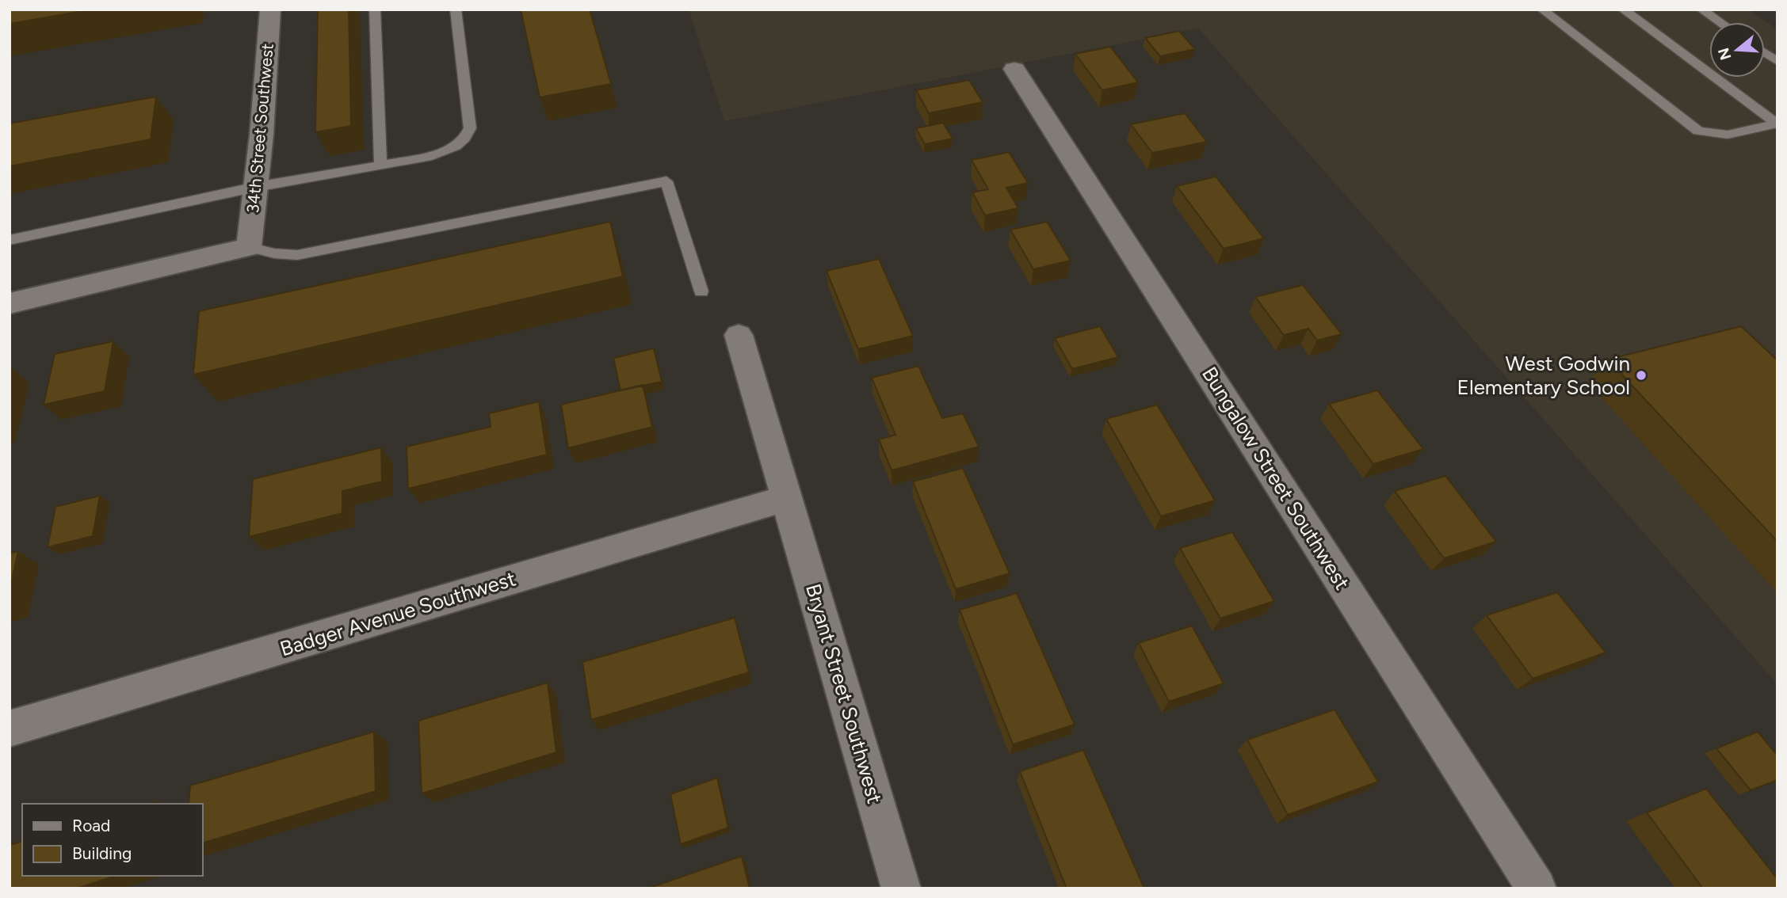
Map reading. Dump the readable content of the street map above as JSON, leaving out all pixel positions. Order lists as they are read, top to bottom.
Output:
{
  "streets": {
    "street": [
      "34th Street Southwest",
      "Bungalow Street Southwest",
      "Badger Avenue Southwest",
      "Bryant Street Southwest"
    ]
  },
  "crossings": [
    ["Badger Avenue Southwest", "Bryant Street Southwest"]
  ],
  "places": ["West Godwin Elementary School"],
  "legend": ["Road", "Building"],
  "north": "left"
}
